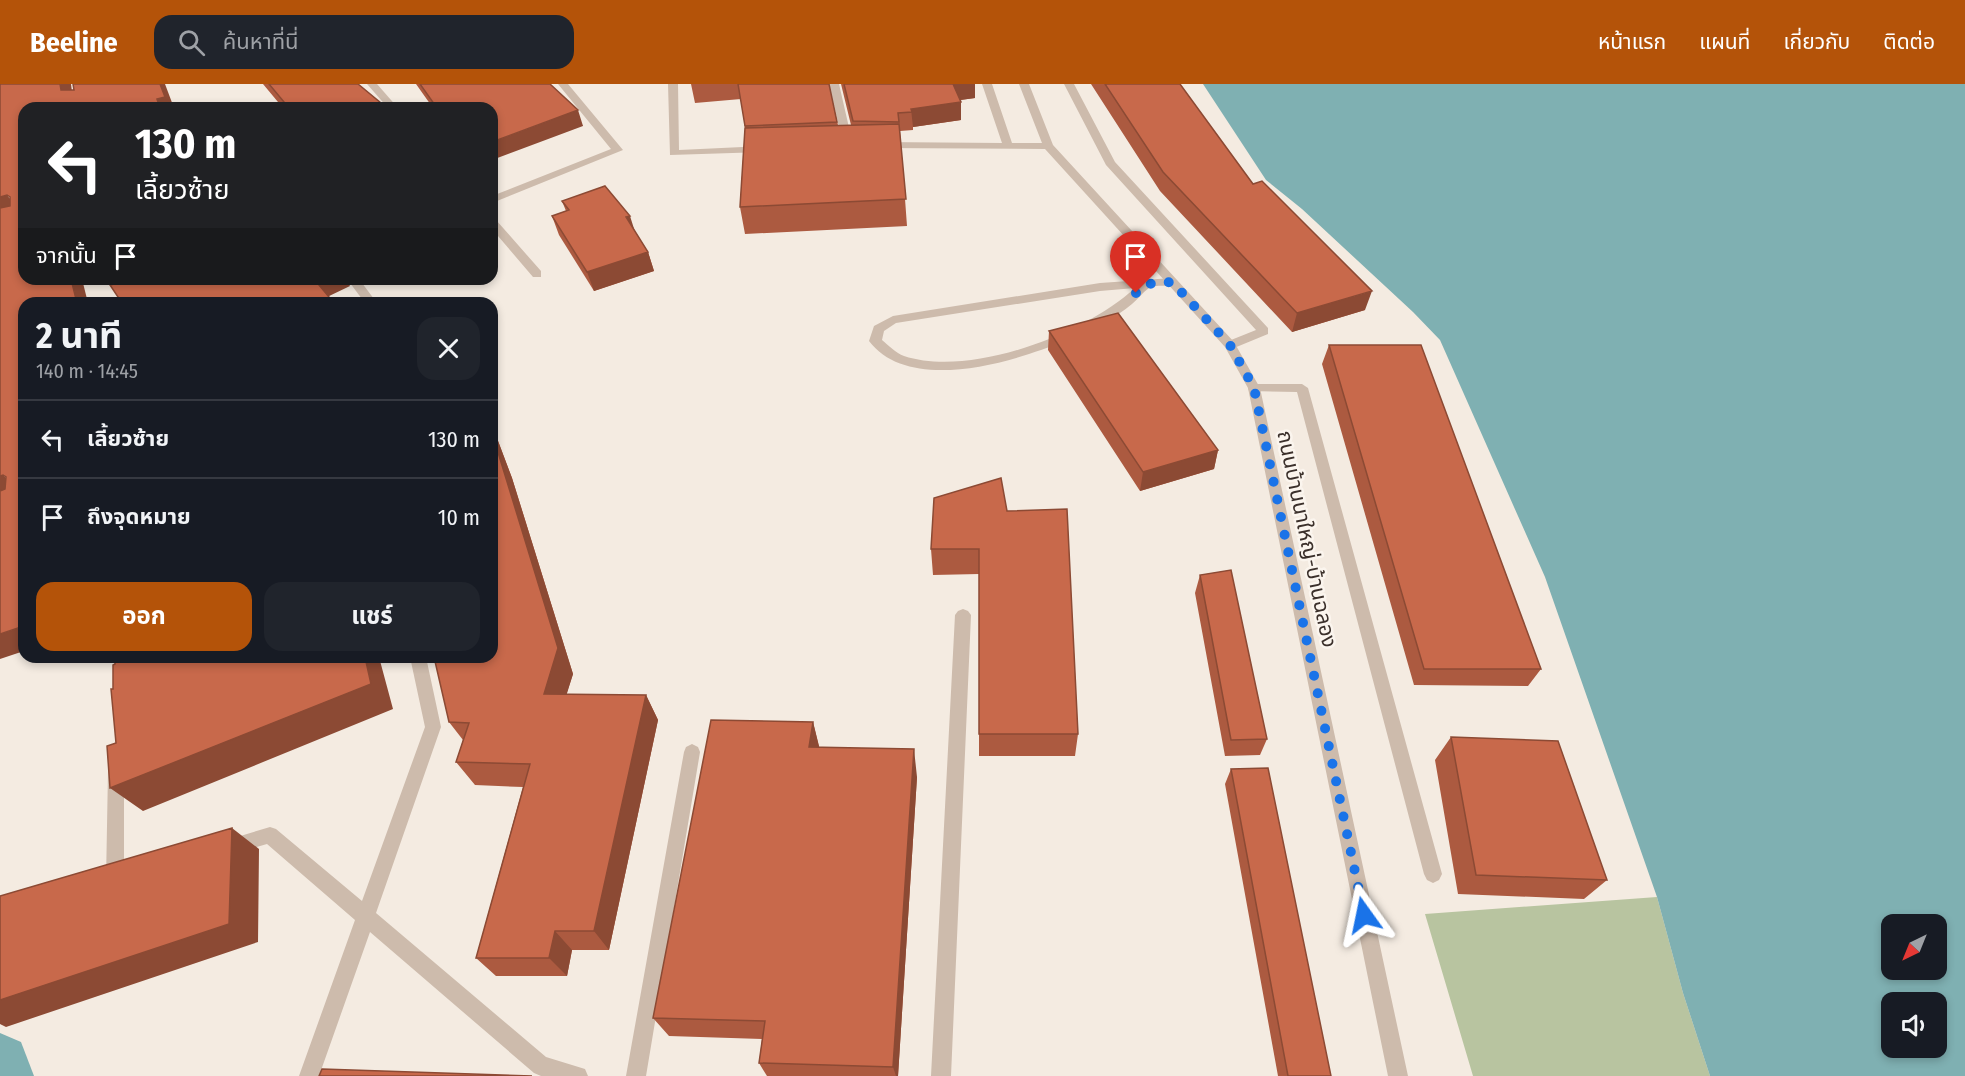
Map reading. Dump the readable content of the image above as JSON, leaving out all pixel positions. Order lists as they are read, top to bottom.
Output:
{
  "streets": {
    "street": ["ถนนบ้านนาใหญ่-บ้านฉลอง"]
  },
  "north": "bottom left",
  "page": {
    "header": "Beeline",
    "search": "ค้นหาที่นี่",
    "nav": [
      "หน้าแรก",
      "แผนที่",
      "เกี่ยวกับ",
      "ติดต่อ"
    ],
    "turn": ["130 m", "เลี้ยวซ้าย"],
    "then": "จากนั้น",
    "heading": ["2 นาที", "140 m · 14:45"],
    "list": [
      {
        "name": "เลี้ยวซ้าย",
        "value": "130 m"
      },
      {
        "name": "ถึงจุดหมาย",
        "value": "10 m"
      }
    ],
    "buttons": ["ออก", "แชร์"]
  }
}
